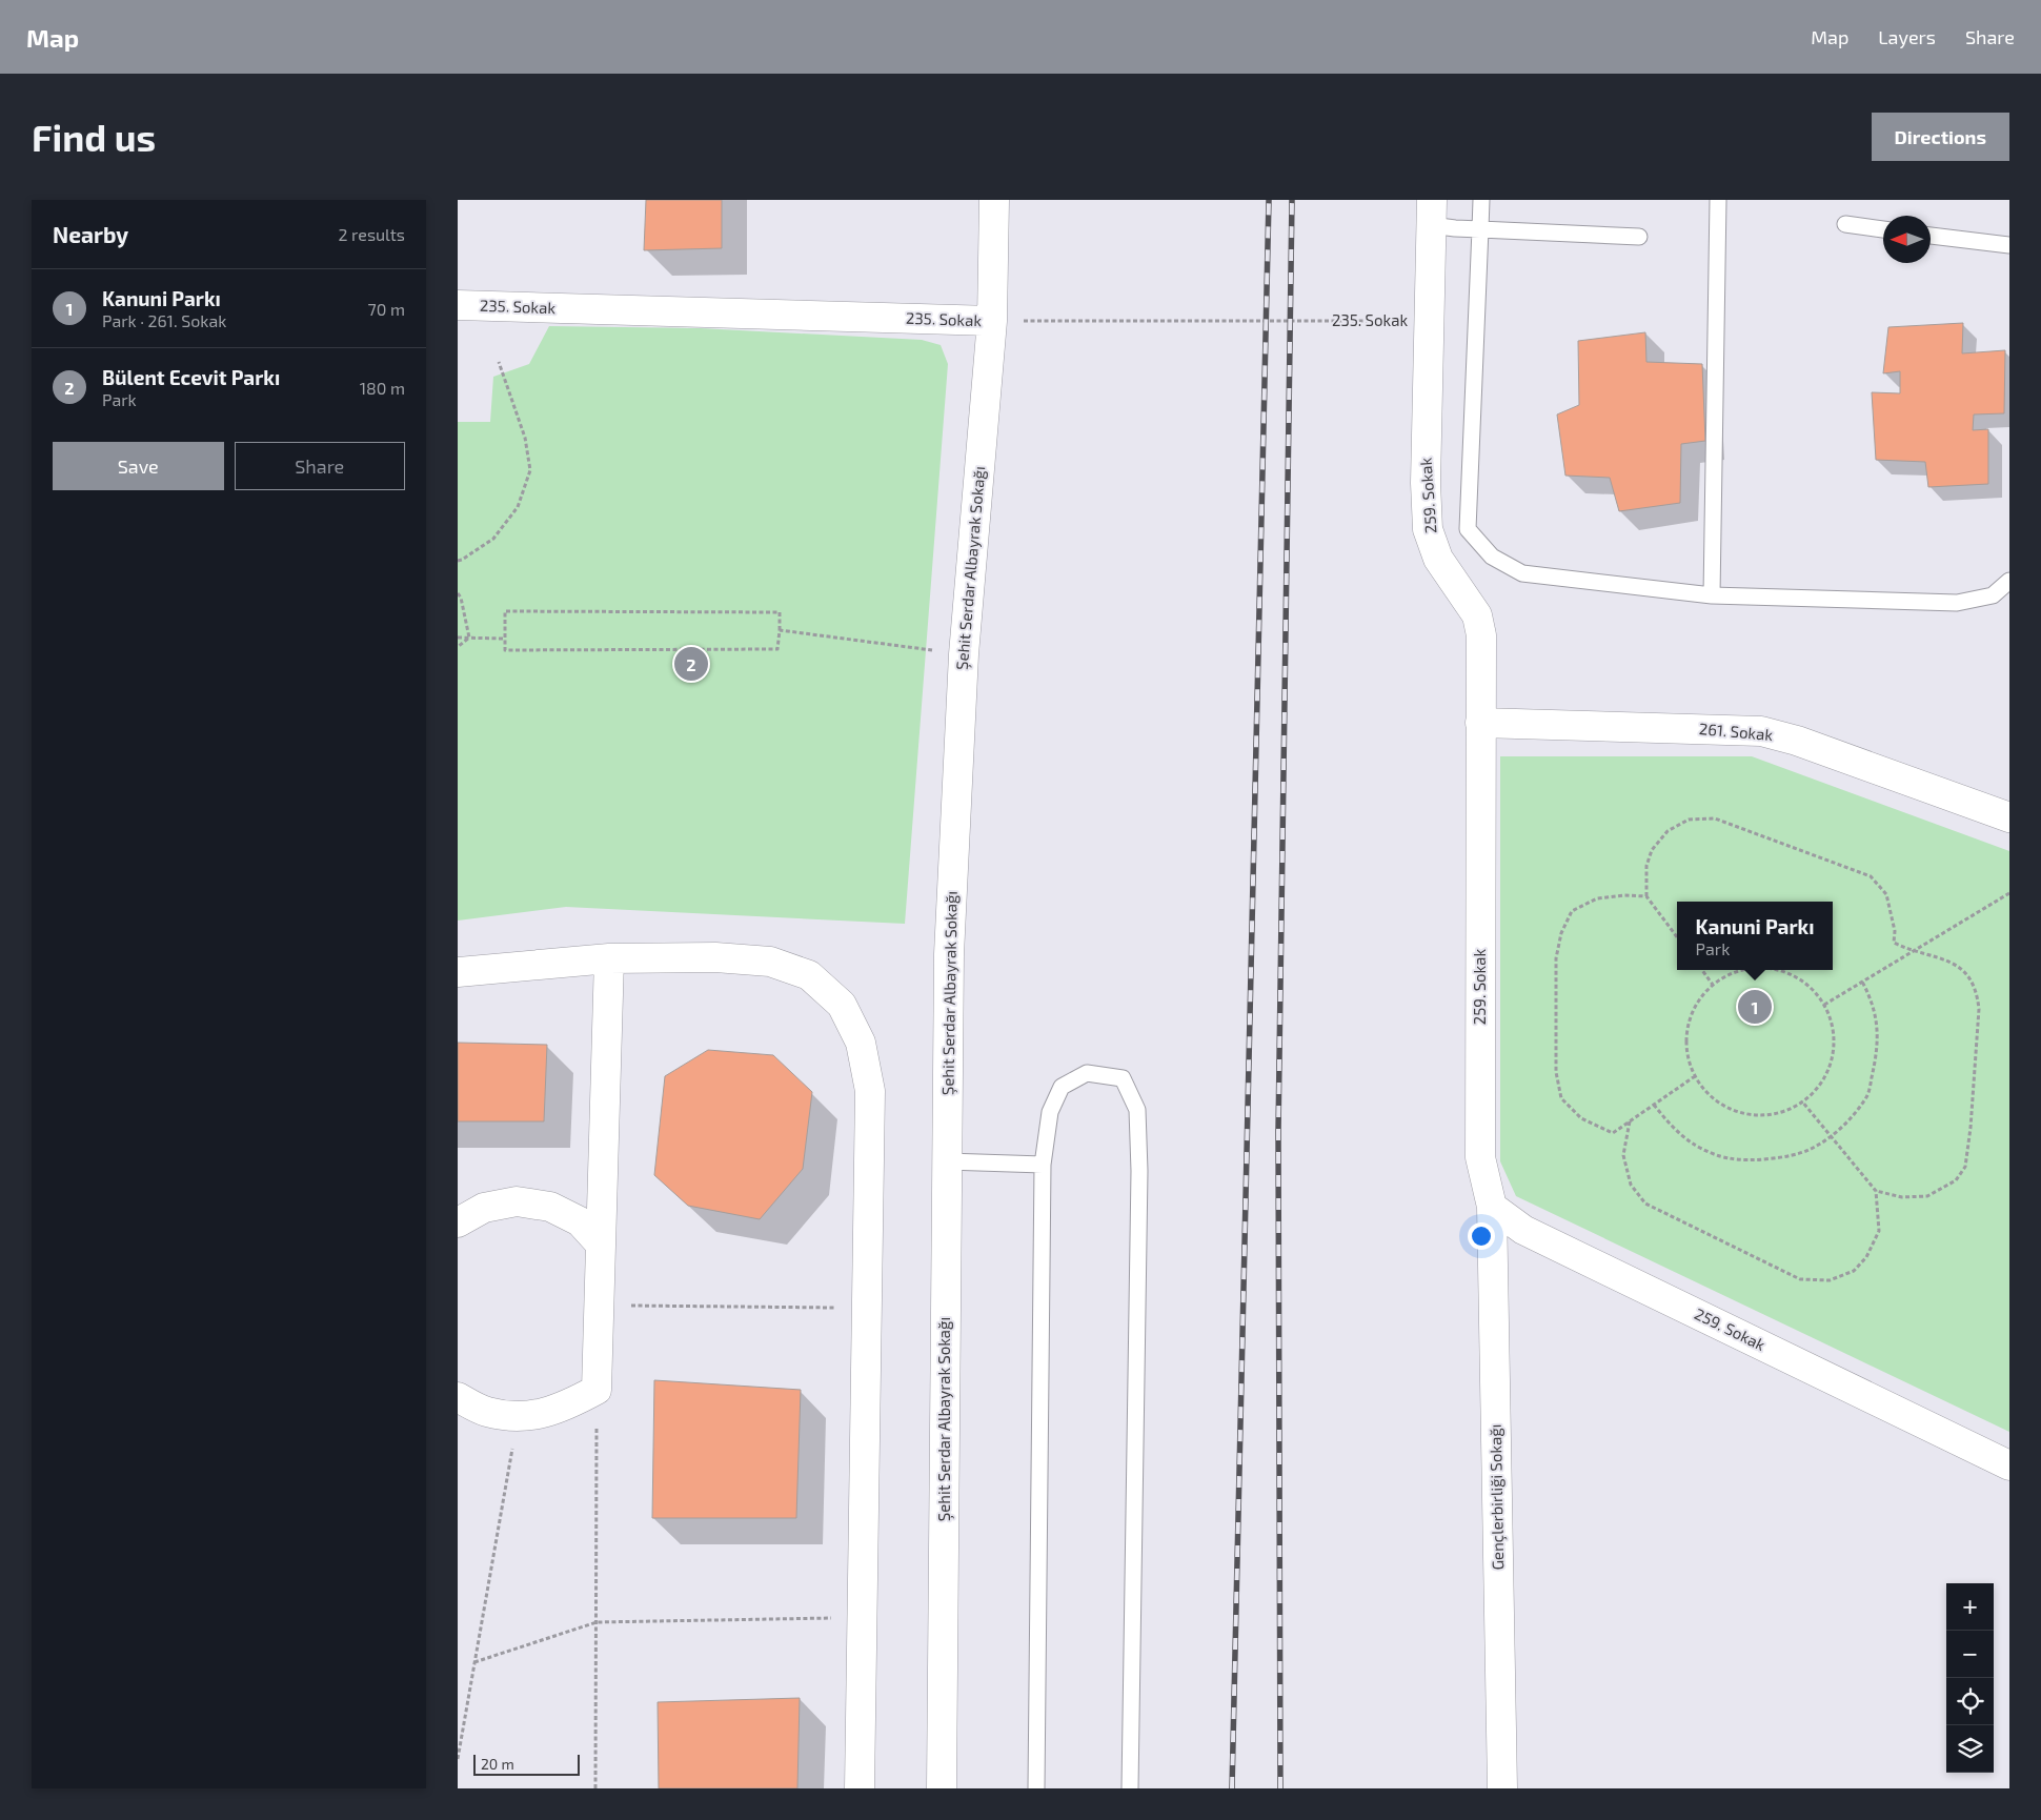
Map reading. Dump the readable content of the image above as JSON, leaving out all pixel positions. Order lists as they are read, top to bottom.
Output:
{
  "streets": {
    "street": [
      "235. Sokak",
      "259. Sokak",
      "Şehit Serdar Albayrak Sokağı",
      "261. Sokak",
      "Gençlerbirliği Sokağı"
    ]
  },
  "crossings": [
    ["235. Sokak", "259. Sokak"],
    ["235. Sokak", "Şehit Serdar Albayrak Sokağı"],
    ["259. Sokak", "261. Sokak"],
    ["259. Sokak", "Gençlerbirliği Sokağı"]
  ],
  "scale_bar": "20 m",
  "north": "left",
  "page": {
    "header": "Map",
    "nav": ["Map", "Layers", "Share"],
    "buttons": [
      "Directions",
      ["Save", "Share"]
    ],
    "title": "Find us",
    "heading": ["Nearby", "2 results"],
    "list": [
      {
        "mark": "1",
        "name": "Kanuni Parkı",
        "note": "Park · 261. Sokak",
        "value": "70 m"
      },
      {
        "mark": "2",
        "name": "Bülent Ecevit Parkı",
        "note": "Park",
        "value": "180 m"
      }
    ],
    "pins": ["2", "1"],
    "popup": ["Kanuni Parkı", "Park"],
    "map_buttons": ["+", "−"],
    "scale": "20 m"
  }
}
